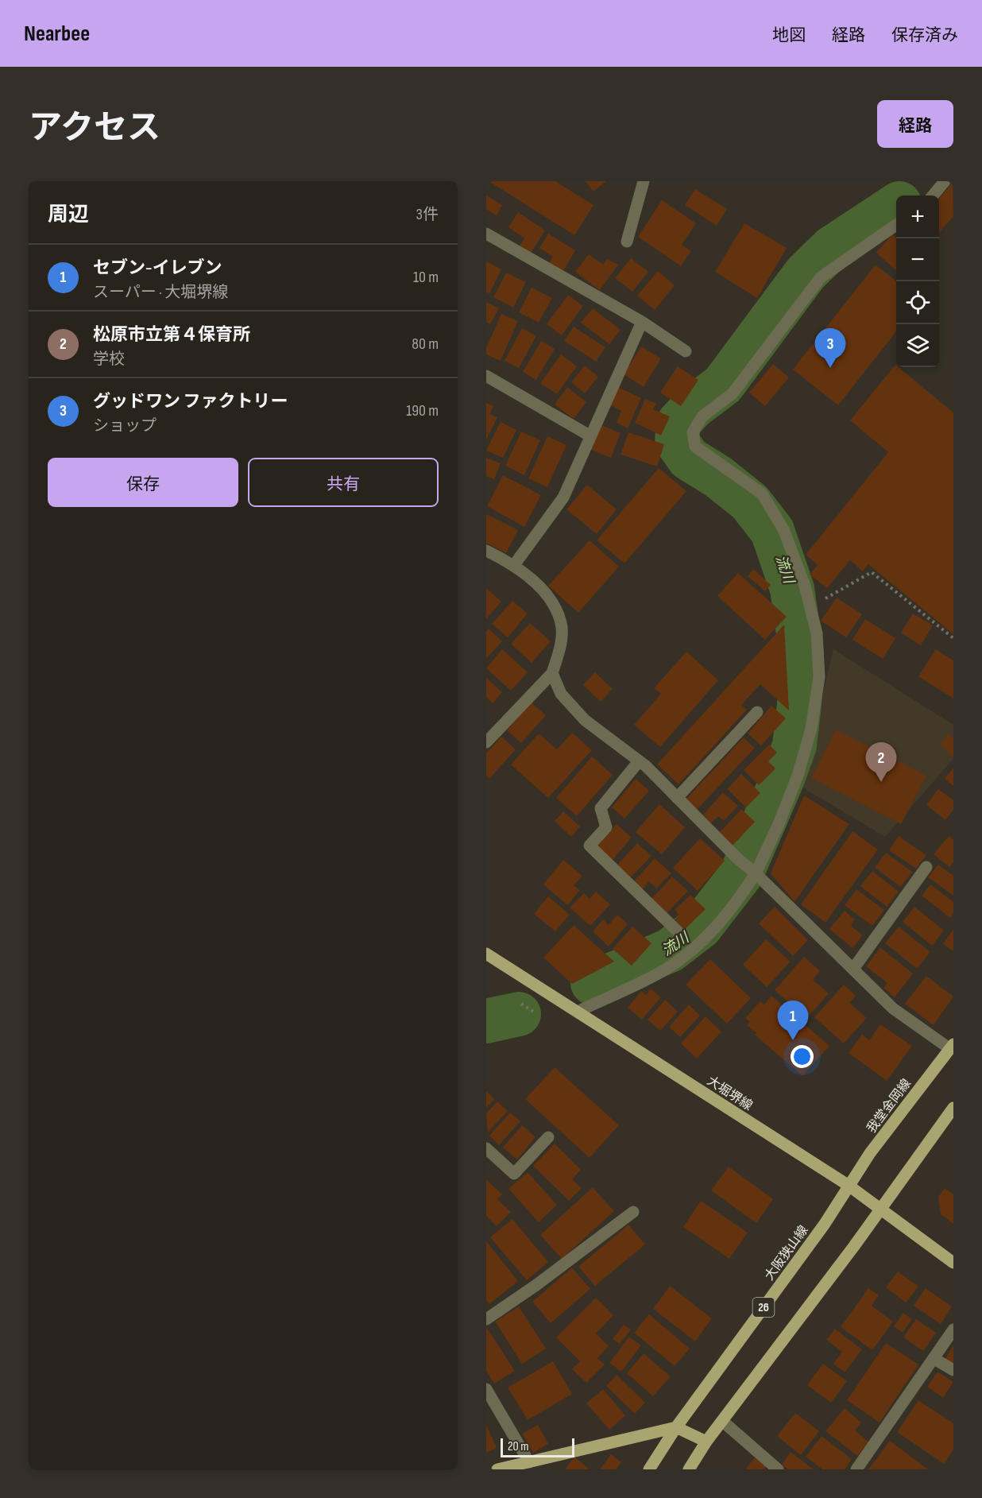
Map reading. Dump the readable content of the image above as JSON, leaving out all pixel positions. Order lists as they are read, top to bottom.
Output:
{
  "streets": {
    "main road": [
      "大堀堺線",
      "我堂金岡線",
      "大阪狭山線",
      "26"
    ]
  },
  "crossings": [
    ["大堀堺線", "我堂金岡線"],
    ["大堀堺線", "大阪狭山線"],
    ["我堂金岡線", "大阪狭山線"]
  ],
  "water": ["流川"],
  "scale_bar": "20 m",
  "page": {
    "header": "Nearbee",
    "nav": ["地図", "経路", "保存済み"],
    "title": "アクセス",
    "buttons": [
      "経路",
      ["保存", "共有"]
    ],
    "heading": ["周辺", "3件"],
    "map_buttons": ["+", "−"],
    "list": [
      {
        "mark": "1",
        "name": "セブン-イレブン",
        "note": "スーパー · 大堀堺線",
        "value": "10 m"
      },
      {
        "mark": "2",
        "name": "松原市立第４保育所",
        "note": "学校",
        "value": "80 m"
      },
      {
        "mark": "3",
        "name": "グッドワン ファクトリー",
        "note": "ショップ",
        "value": "190 m"
      }
    ],
    "pins": ["3", "2", "1"],
    "scale": "20 m"
  }
}
